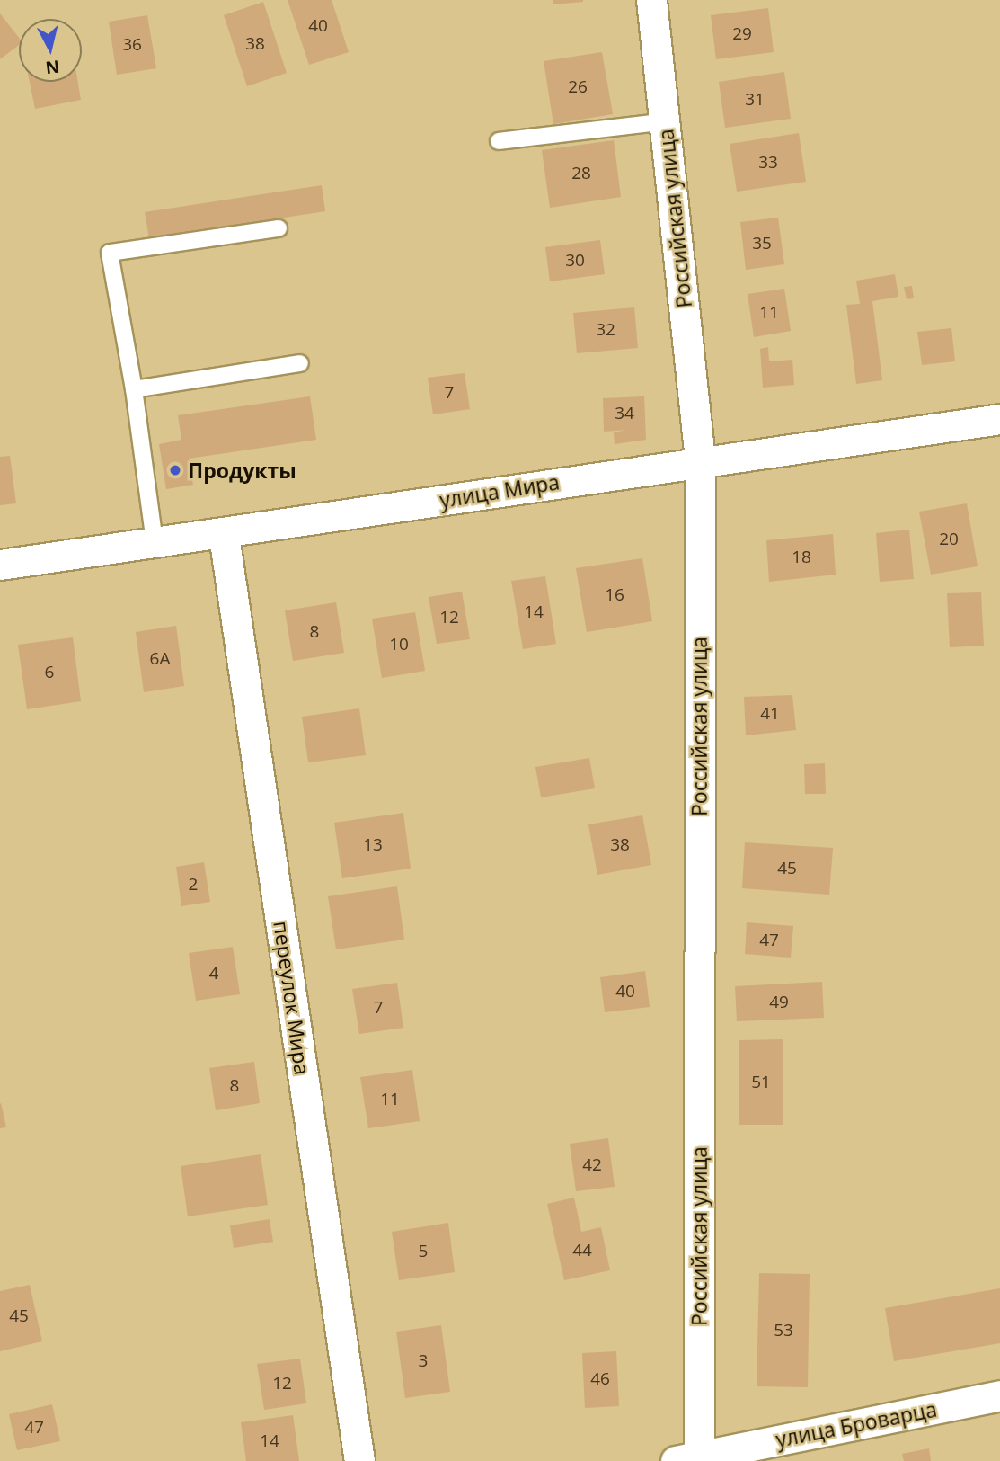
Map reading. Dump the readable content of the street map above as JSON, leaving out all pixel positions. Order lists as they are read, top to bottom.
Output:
{
  "streets": {
    "street": [
      "Российская улица",
      "улица Мира",
      "переулок Мира",
      "улица Броварца"
    ]
  },
  "crossings": [
    ["Российская улица", "улица Мира"],
    ["Российская улица", "улица Броварца"],
    ["улица Мира", "переулок Мира"]
  ],
  "places": ["Продукты"],
  "house_numbers": [
    "40",
    "29",
    "38",
    "36",
    "26",
    "31",
    "33",
    "28",
    "35",
    "30",
    "11",
    "32",
    "7",
    "34",
    "20",
    "18",
    "16",
    "14",
    "12",
    "8",
    "10",
    "6А",
    "6",
    "41",
    "13",
    "38",
    "45",
    "2",
    "47",
    "4",
    "40",
    "49",
    "7",
    "51",
    "8",
    "11",
    "42",
    "44",
    "5",
    "45",
    "53",
    "3",
    "46",
    "12",
    "47",
    "14"
  ],
  "north": "bottom"
}
